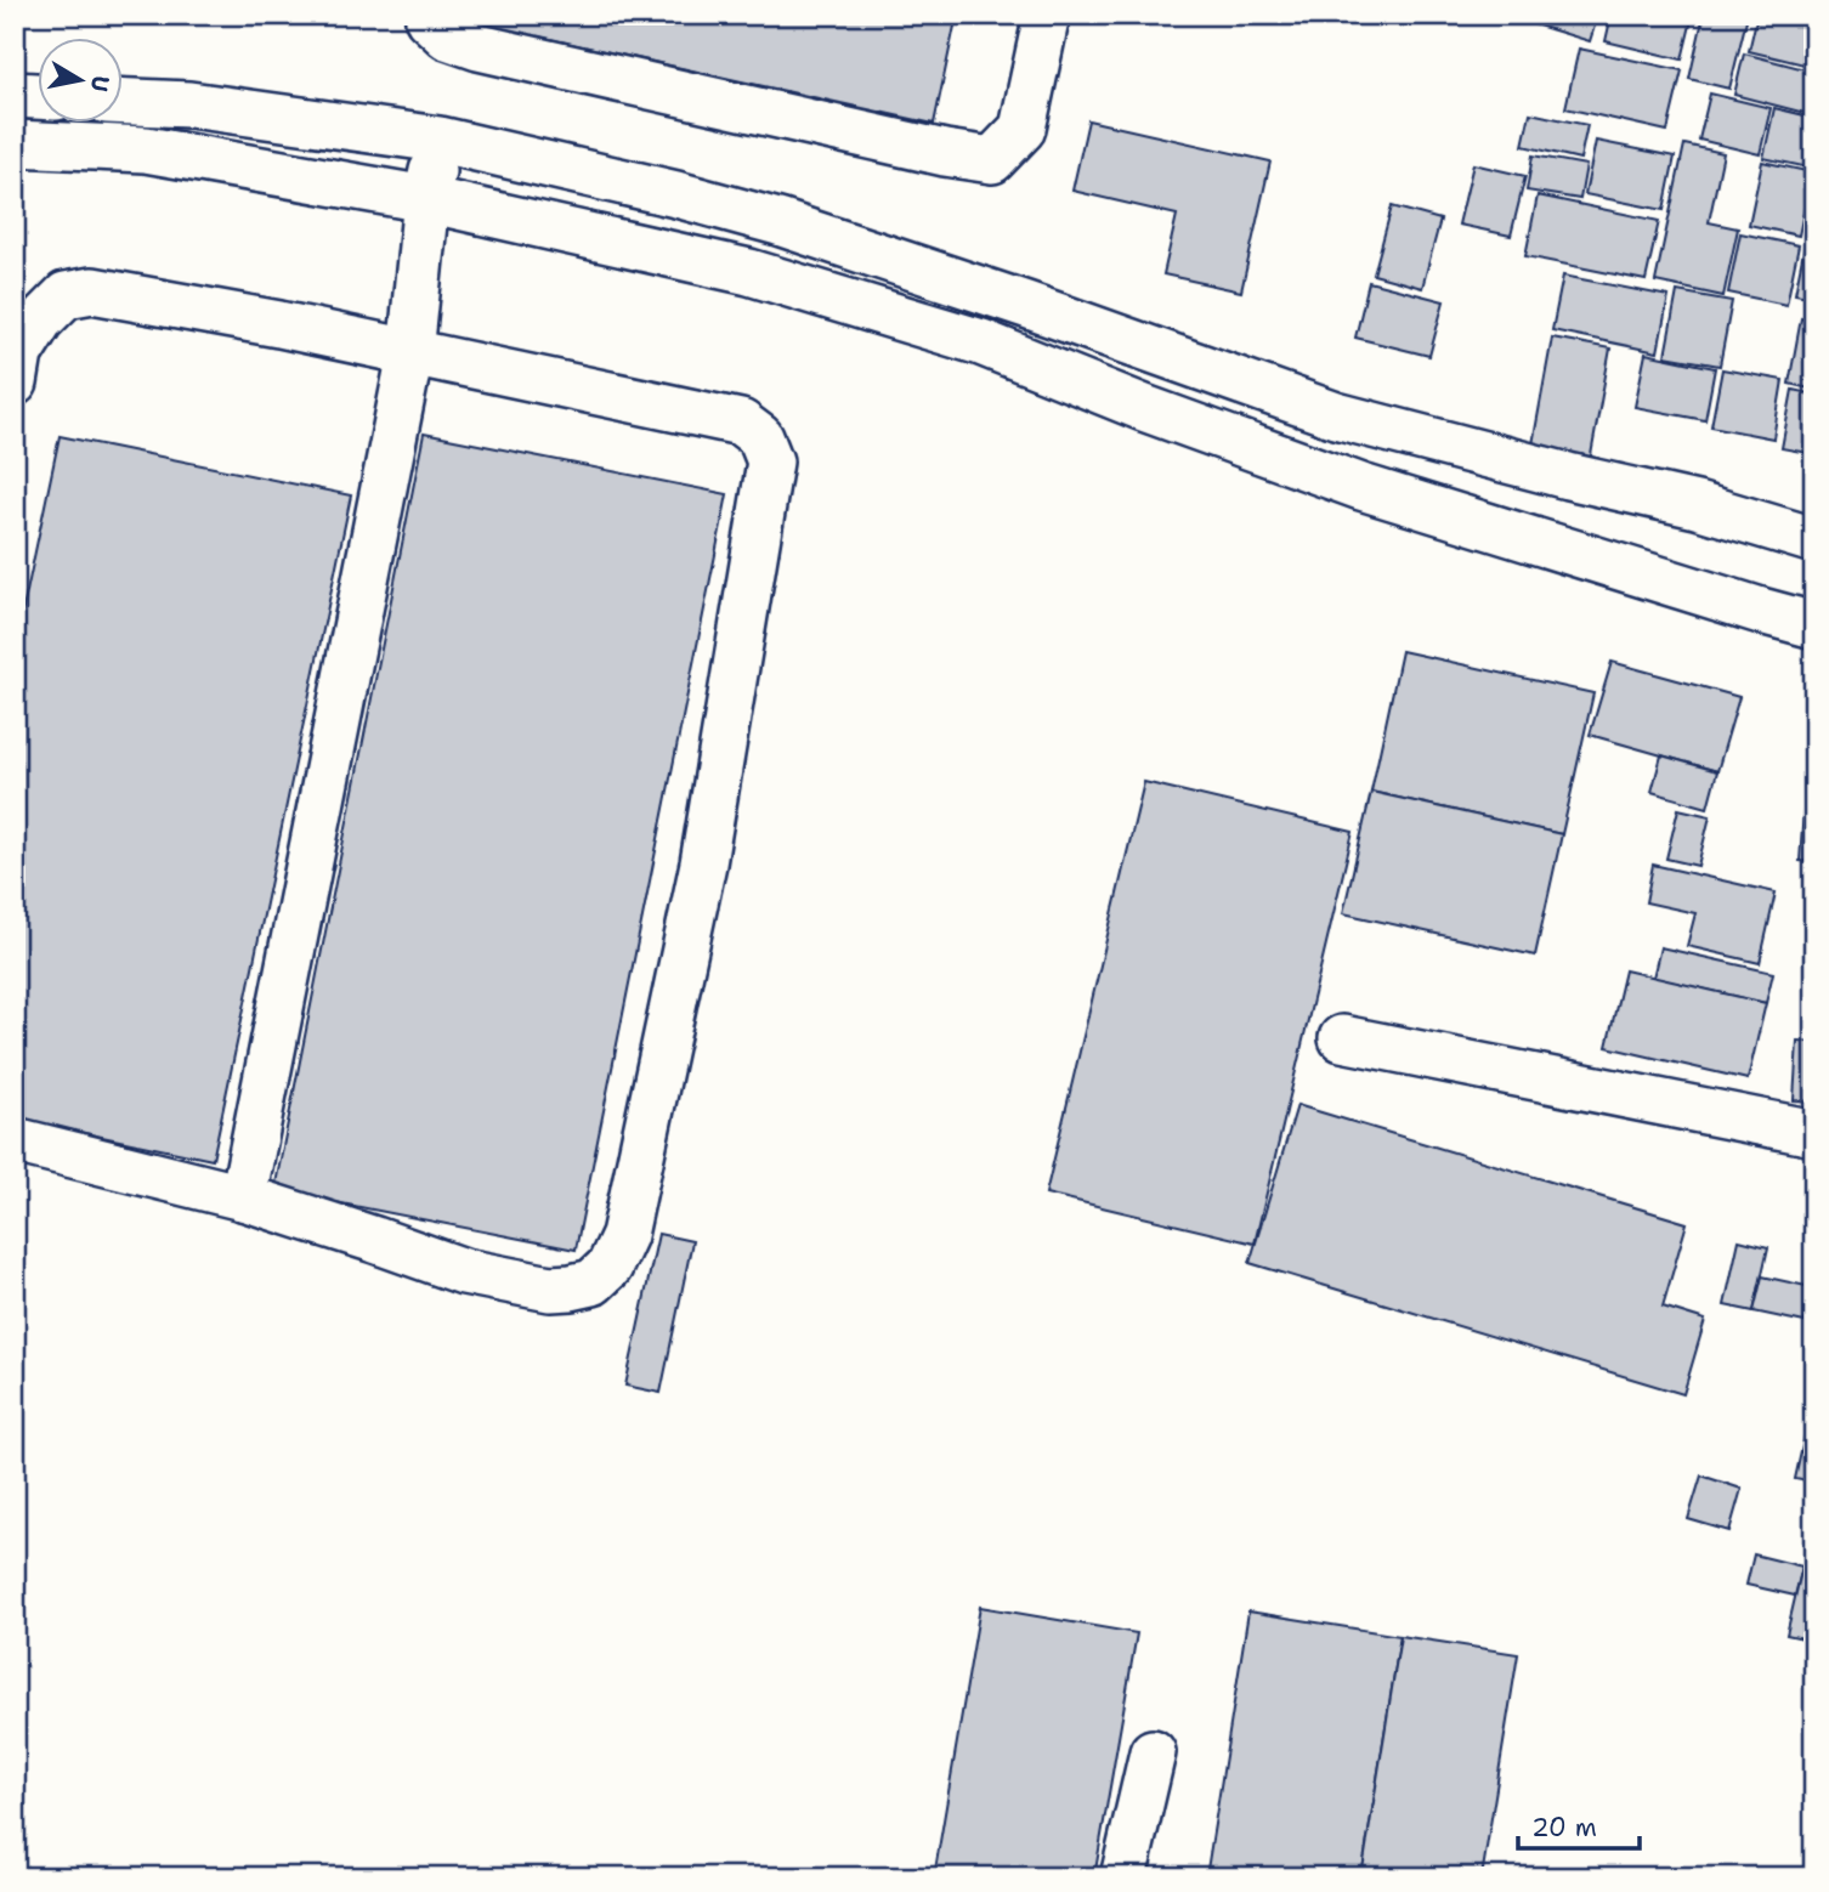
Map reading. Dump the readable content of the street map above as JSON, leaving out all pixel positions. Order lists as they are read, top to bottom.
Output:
{
  "scale_bar": "20 m",
  "north": "right"
}
